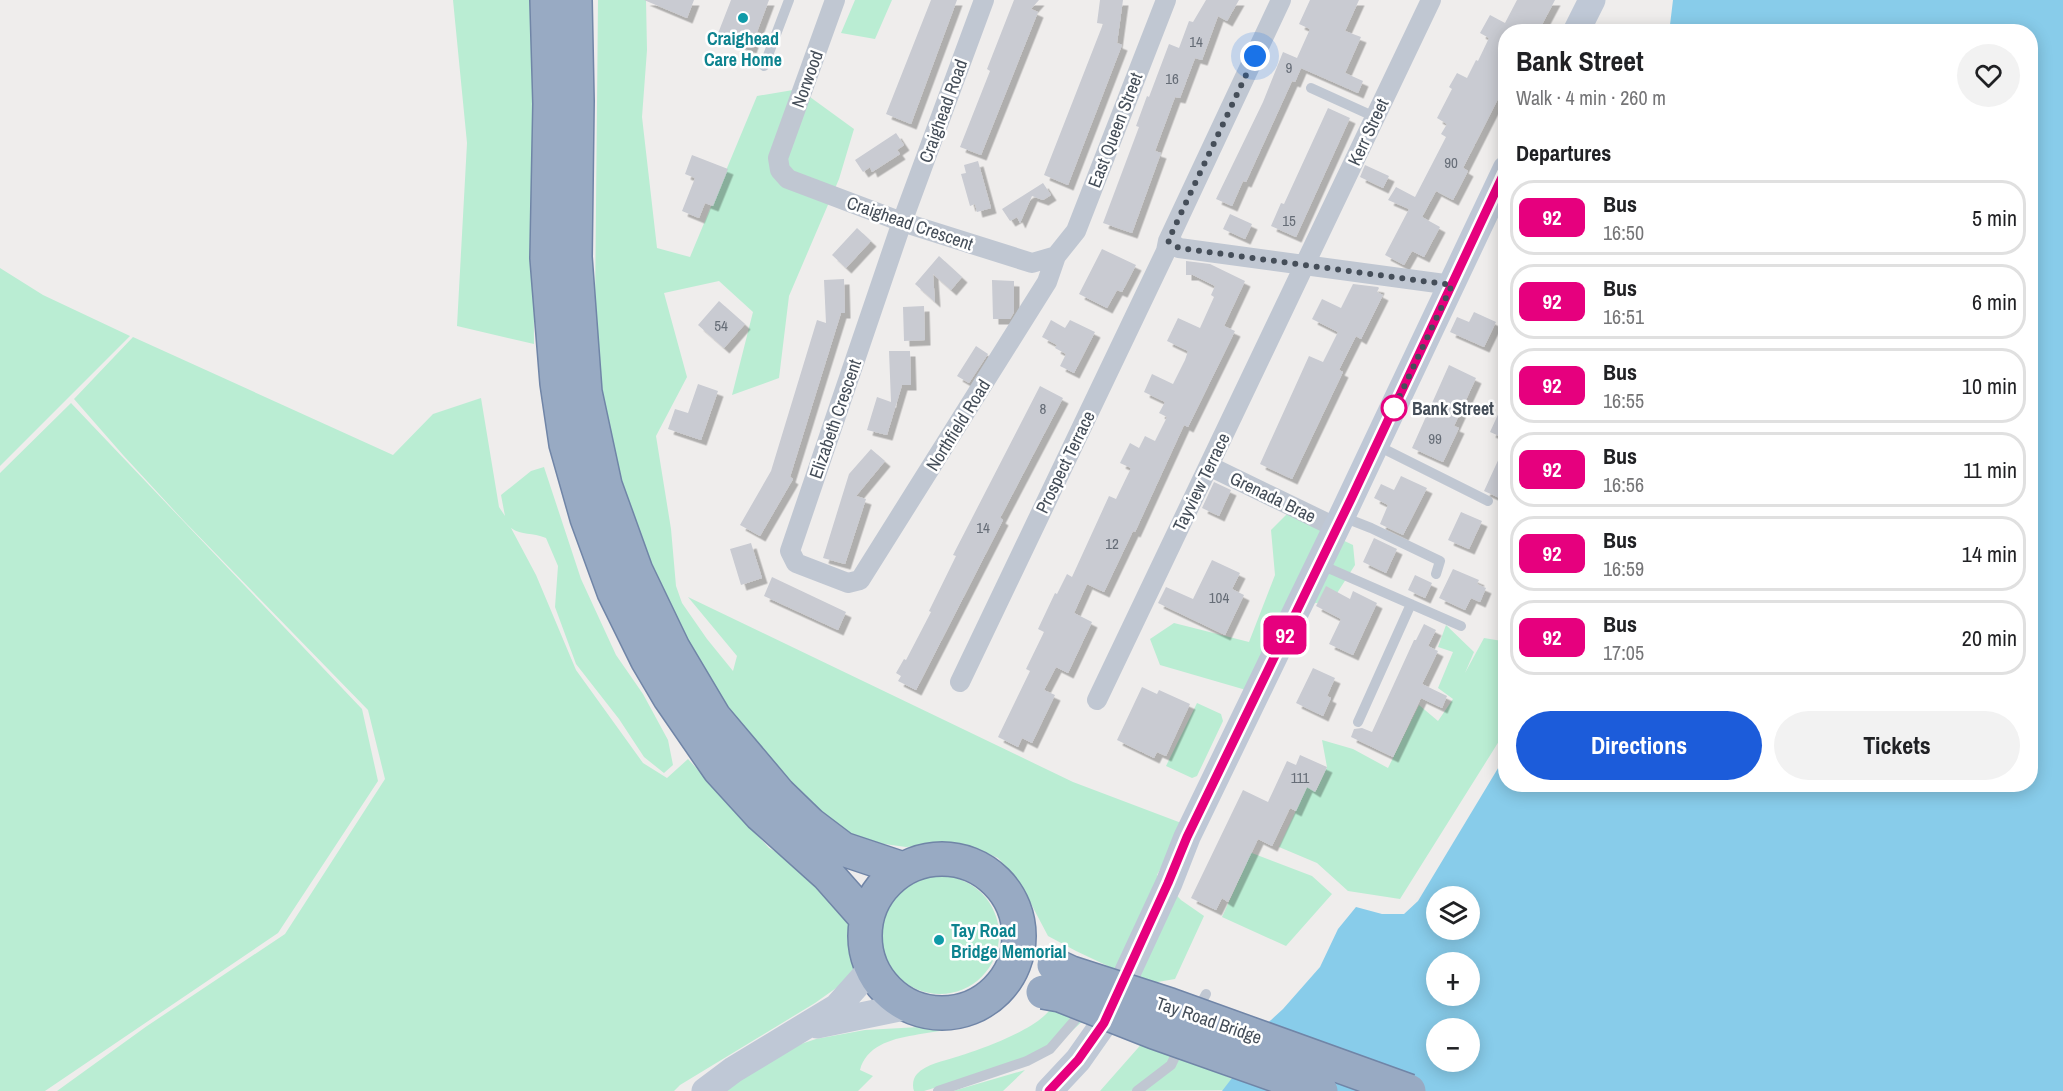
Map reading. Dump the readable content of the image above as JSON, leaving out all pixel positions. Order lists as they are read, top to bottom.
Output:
{
  "streets": {
    "highway": ["Tay Road Bridge"],
    "street": [
      "Norwood",
      "Craighead Road",
      "East Queen Street",
      "Kerr Street",
      "Craighead Crescent",
      "Elizabeth Crescent",
      "Northfield Road",
      "Prospect Terrace",
      "Tayview Terrace",
      "Grenada Brae"
    ]
  },
  "crossings": [
    ["Norwood", "Craighead Crescent"],
    ["Craighead Road", "Craighead Crescent"],
    ["Craighead Road", "Elizabeth Crescent"],
    ["East Queen Street", "Craighead Crescent"],
    ["East Queen Street", "Northfield Road"],
    ["Kerr Street", "Tayview Terrace"],
    ["Craighead Crescent", "Elizabeth Crescent"],
    ["Craighead Crescent", "Northfield Road"],
    ["Elizabeth Crescent", "Northfield Road"],
    ["Tayview Terrace", "Grenada Brae"]
  ],
  "places": ["Craighead Care Home", "Bank Street", "Tay Road Bridge Memorial"],
  "lines": ["bus line 92"],
  "house_numbers": [
    "14",
    "9",
    "16",
    "90",
    "15",
    "54",
    "8",
    "99",
    "14",
    "12",
    "104",
    "111"
  ],
  "page": {
    "on_map": "92",
    "heading": [
      ["Bank Street", "Walk · 4 min · 260 m"],
      "Departures"
    ],
    "list": [
      {
        "mark": "92",
        "name": "Bus",
        "note": "16:50",
        "value": "5 min"
      },
      {
        "mark": "92",
        "name": "Bus",
        "note": "16:51",
        "value": "6 min"
      },
      {
        "mark": "92",
        "name": "Bus",
        "note": "16:55",
        "value": "10 min"
      },
      {
        "mark": "92",
        "name": "Bus",
        "note": "16:56",
        "value": "11 min"
      },
      {
        "mark": "92",
        "name": "Bus",
        "note": "16:59",
        "value": "14 min"
      },
      {
        "mark": "92",
        "name": "Bus",
        "note": "17:05",
        "value": "20 min"
      }
    ],
    "buttons": ["Directions", "Tickets"],
    "map_buttons": ["+", "−"]
  }
}
